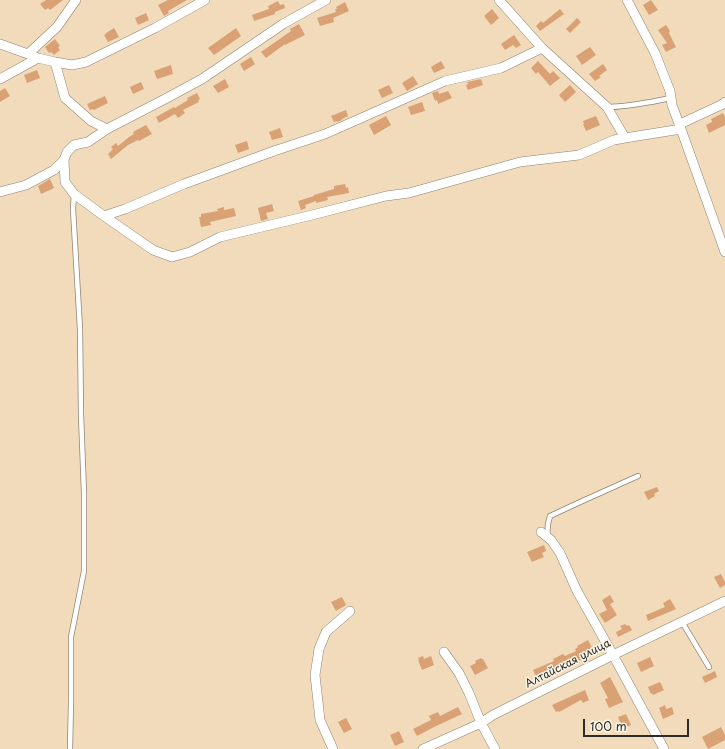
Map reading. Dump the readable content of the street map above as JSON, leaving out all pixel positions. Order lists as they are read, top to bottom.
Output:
{
  "streets": {
    "street": ["Алтайская улица"]
  },
  "scale_bar": "100 m"
}
